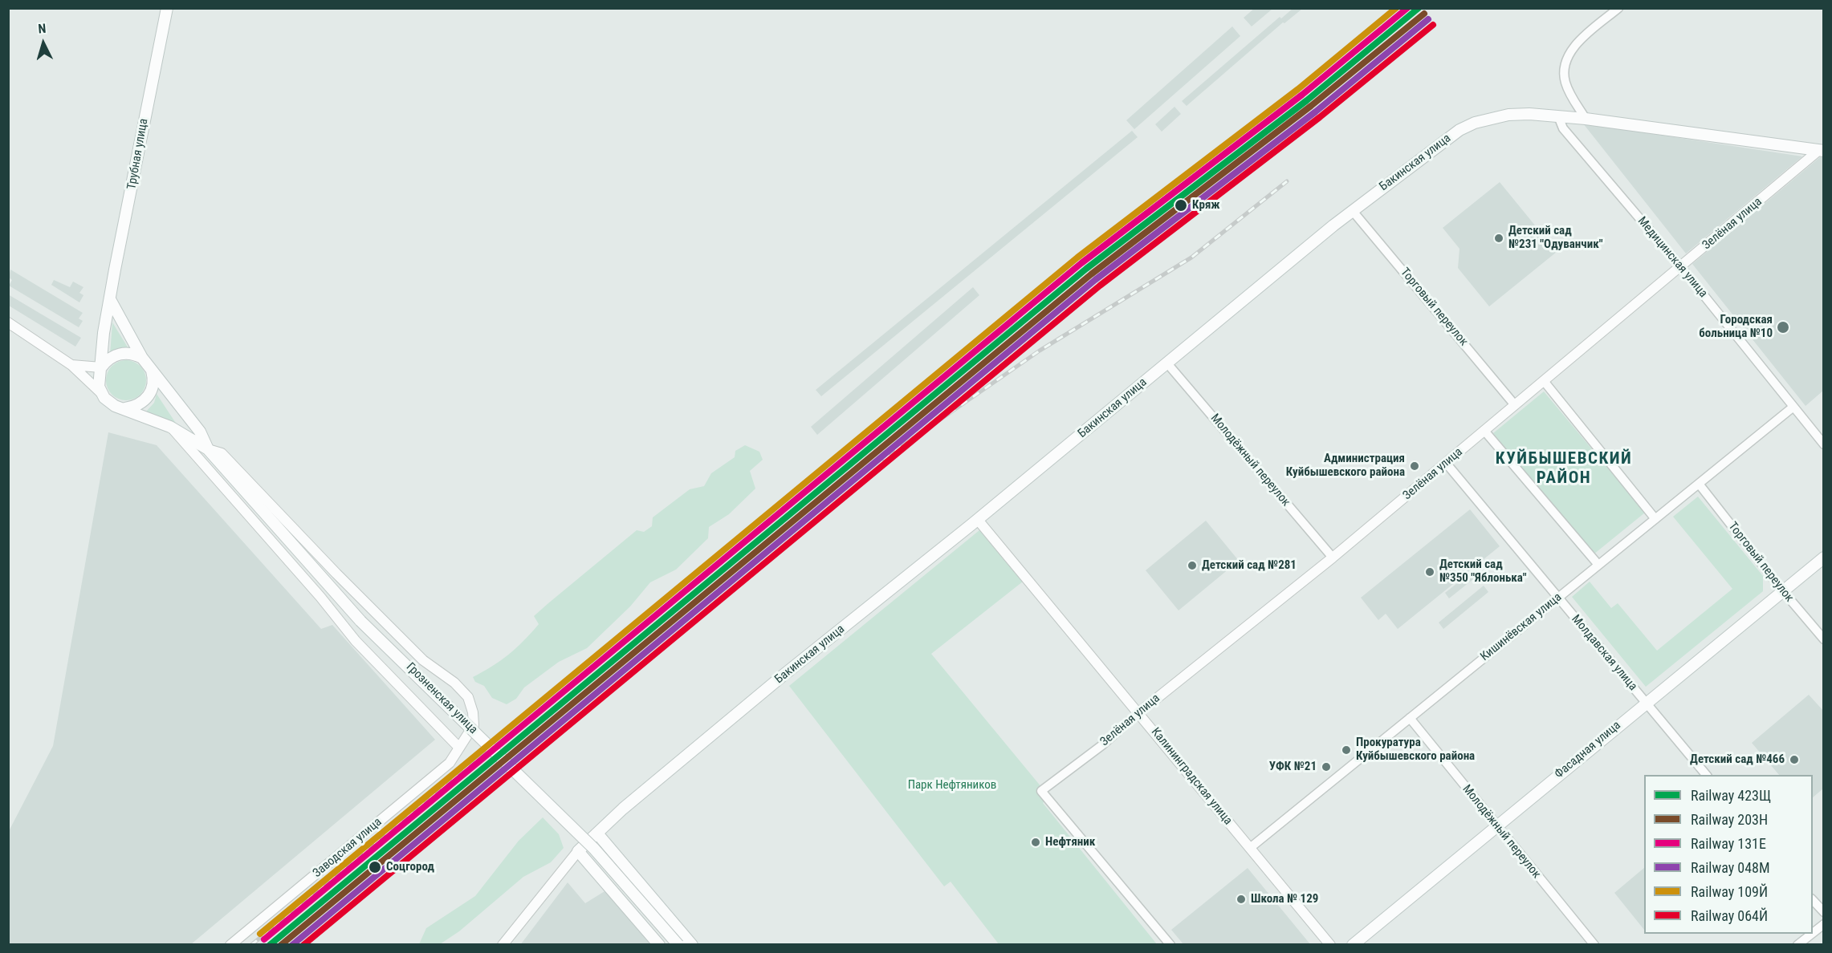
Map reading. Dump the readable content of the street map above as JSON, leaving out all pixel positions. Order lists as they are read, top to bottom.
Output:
{
  "streets": {
    "main road": [
      "Трубная улица",
      "Бакинская улица",
      "Грозненская улица",
      "Фасадная улица"
    ],
    "street": [
      "Зелёная улица",
      "Медицинская улица",
      "Торговый переулок",
      "Молодёжный переулок",
      "Кишинёвская улица",
      "Молдавская улица",
      "Калининградская улица",
      "Заводская улица"
    ]
  },
  "crossings": [
    ["Бакинская улица", "Зелёная улица"],
    ["Бакинская улица", "Медицинская улица"],
    ["Бакинская улица", "Торговый переулок"],
    ["Бакинская улица", "Молодёжный переулок"],
    ["Бакинская улица", "Калининградская улица"],
    ["Зелёная улица", "Медицинская улица"],
    ["Зелёная улица", "Торговый переулок"],
    ["Зелёная улица", "Молодёжный переулок"],
    ["Зелёная улица", "Молдавская улица"],
    ["Зелёная улица", "Калининградская улица"],
    ["Медицинская улица", "Кишинёвская улица"],
    ["Торговый переулок", "Кишинёвская улица"],
    ["Торговый переулок", "Фасадная улица"],
    ["Молодёжный переулок", "Кишинёвская улица"],
    ["Молодёжный переулок", "Фасадная улица"],
    ["Кишинёвская улица", "Молдавская улица"],
    ["Кишинёвская улица", "Калининградская улица"],
    ["Молдавская улица", "Фасадная улица"],
    ["Грозненская улица", "Заводская улица"]
  ],
  "districts": ["КУЙБЫШЕВСКИЙ РАЙОН"],
  "parks": ["Парк Нефтяников"],
  "places": [
    "Кряж",
    "Детский сад №231 \"Одуванчик\"",
    "Городская больница №10",
    "Администрация Куйбышевского района",
    "Детский сад №281",
    "Детский сад №350 \"Яблонька\"",
    "Прокуратура Куйбышевского района",
    "Детский сад №466",
    "УФК №21",
    "Нефтяник",
    "Соцгород",
    "Школа № 129"
  ],
  "lines": [
    "rail line 423Щ",
    "rail line 131Е",
    "rail line 109Й",
    "rail line 203Н",
    "rail line 048М",
    "rail line 064Й"
  ],
  "legend": [
    "Railway 423Щ",
    "Railway 203Н",
    "Railway 131Е",
    "Railway 048М",
    "Railway 109Й",
    "Railway 064Й"
  ],
  "north": "top"
}
